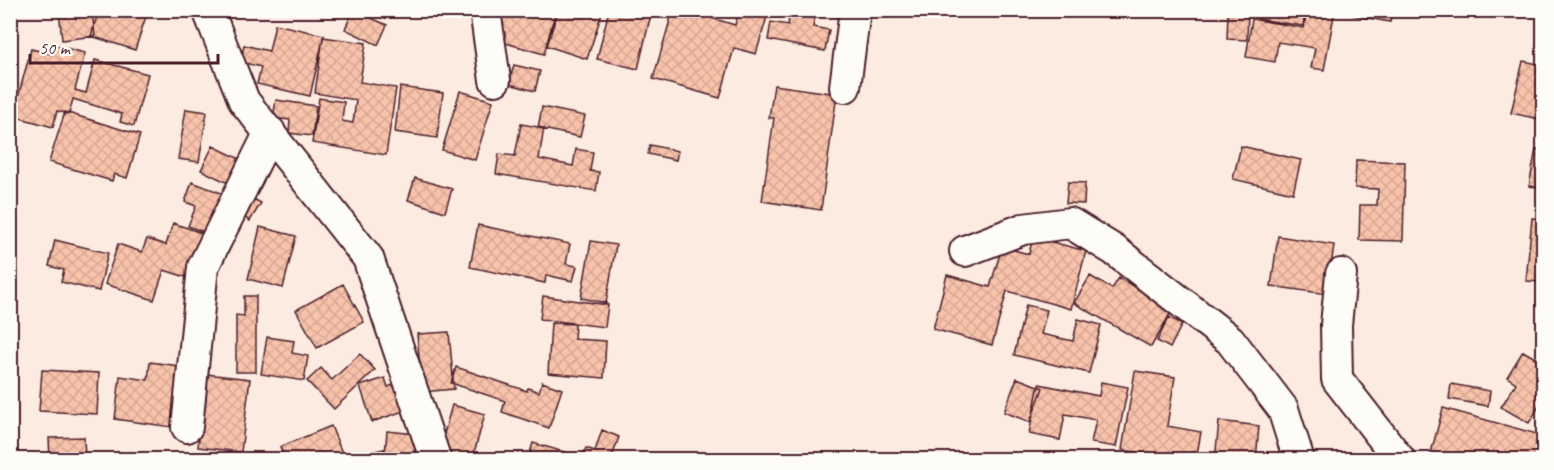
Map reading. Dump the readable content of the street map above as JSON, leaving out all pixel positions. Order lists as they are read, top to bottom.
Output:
{
  "scale_bar": "50 m"
}
